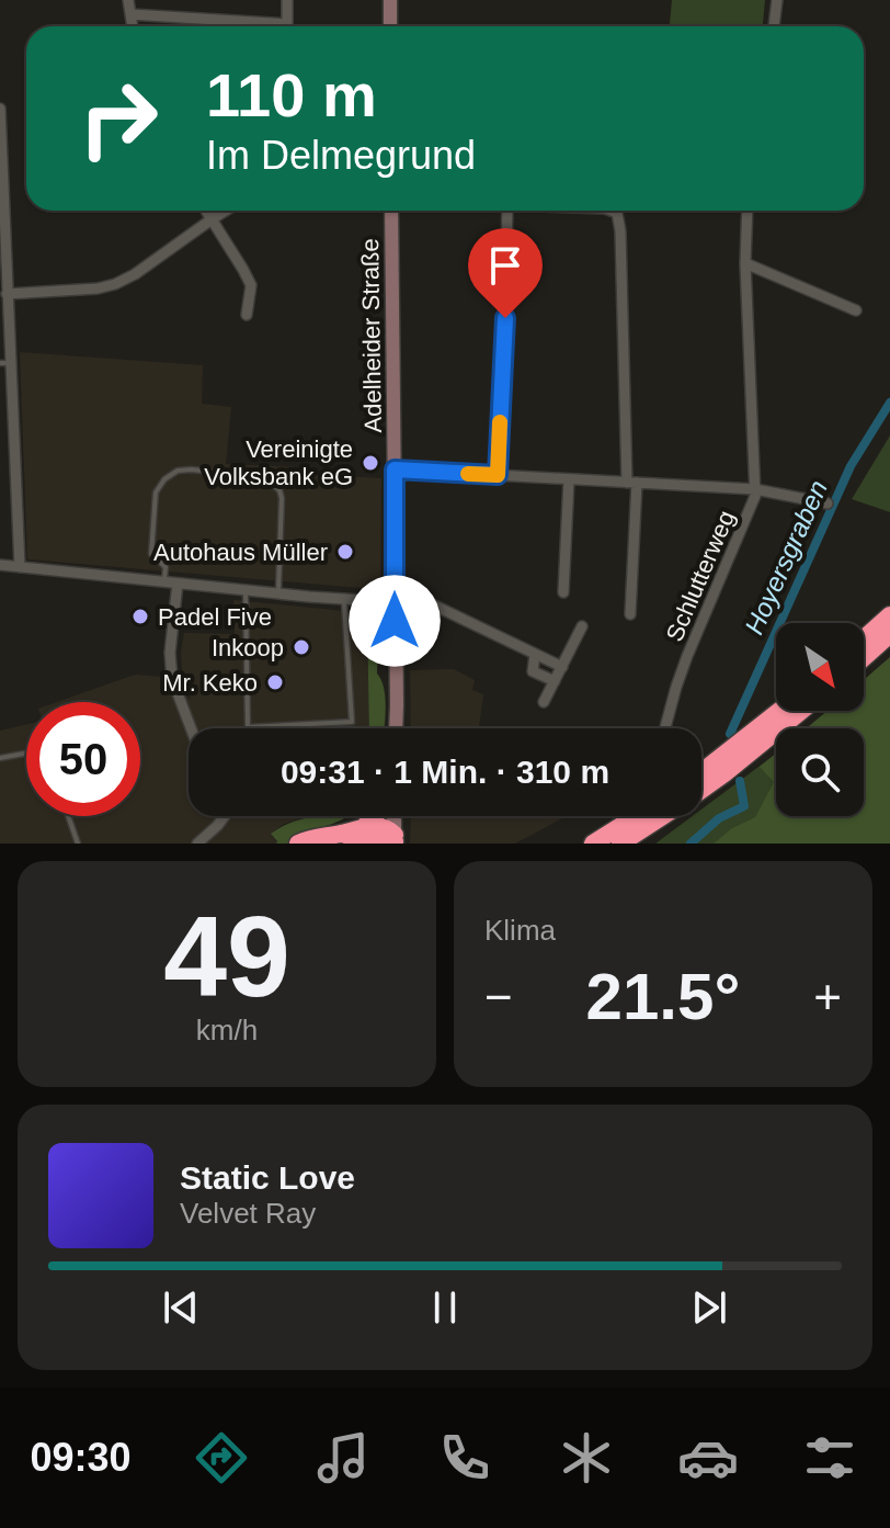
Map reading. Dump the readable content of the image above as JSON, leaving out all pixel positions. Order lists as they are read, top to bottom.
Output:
{
  "streets": {
    "main road": ["Adelheider Straße"],
    "street": ["Schlutterweg"]
  },
  "water": ["Hoyersgraben"],
  "places": [
    "Vereinigte Volksbank eG",
    "Autohaus Müller",
    "Padel Five",
    "Inkoop",
    "Mr. Keko"
  ],
  "north": "bottom right",
  "page": {
    "turn": ["110 m", "Im Delmegrund"],
    "limit": "50",
    "trip": "09:31 · 1 Min. · 310 m",
    "tile": [
      ["49", "km/h"],
      "Klima"
    ],
    "heat": ["−", "21.5°", "+"],
    "song": ["Static Love", "Velvet Ray"],
    "tabs": "09:30"
  }
}
